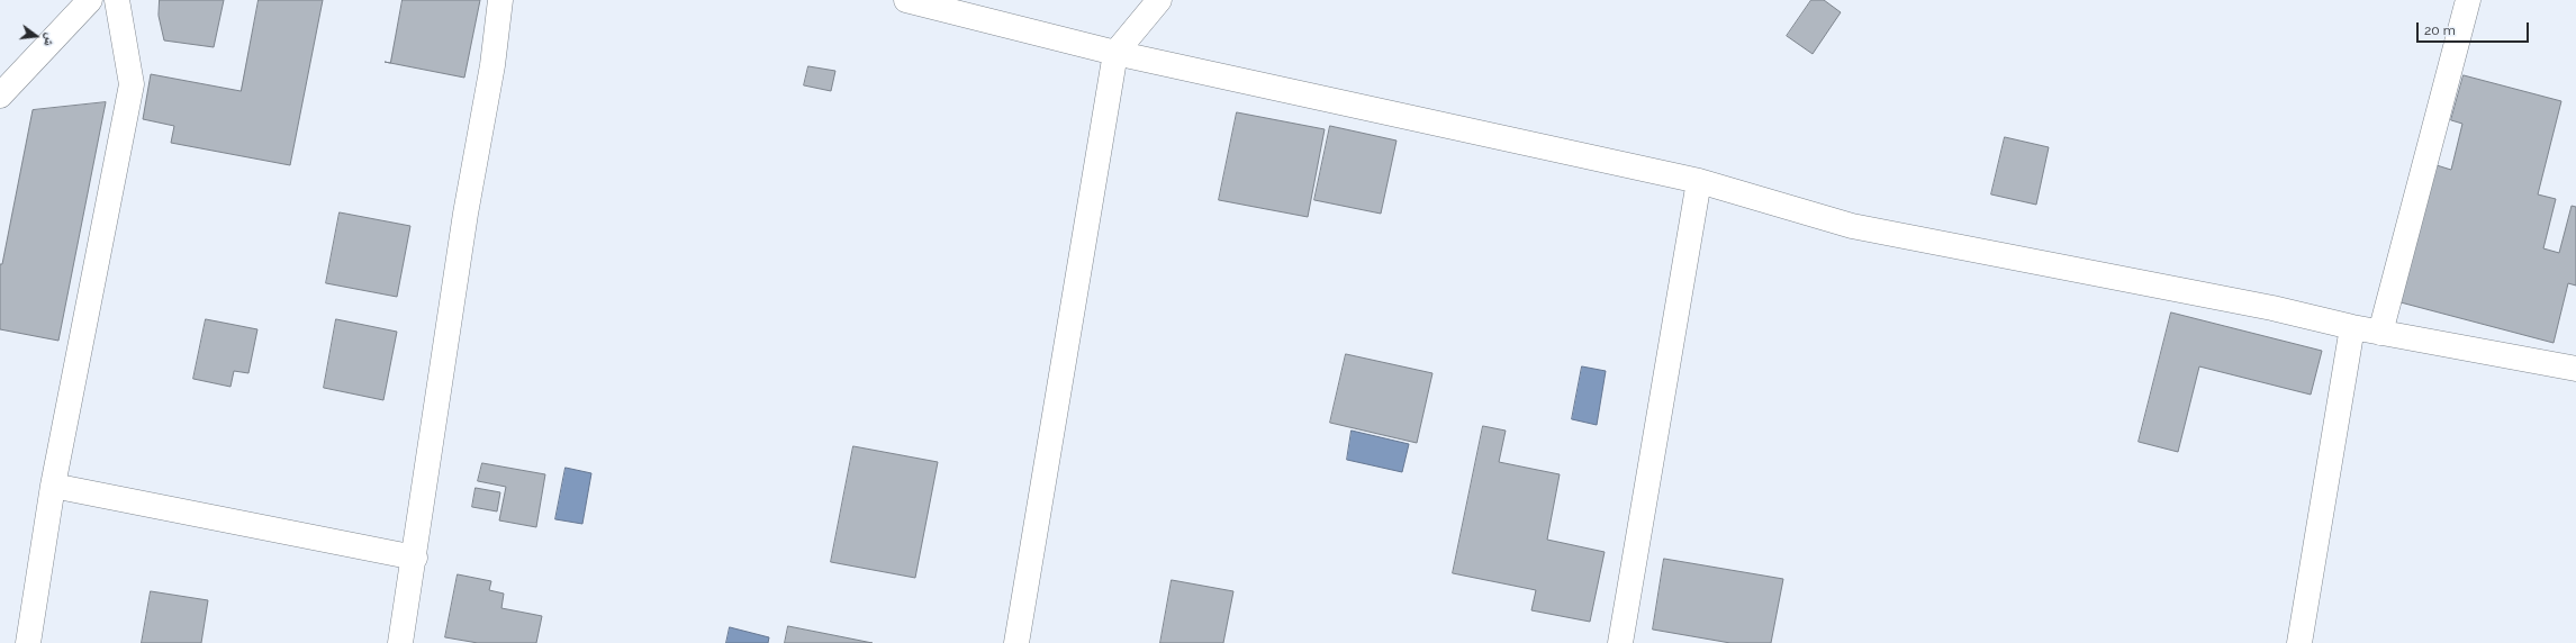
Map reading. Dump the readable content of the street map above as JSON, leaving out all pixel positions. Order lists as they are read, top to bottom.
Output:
{
  "scale_bar": "20 m",
  "north": "right"
}
